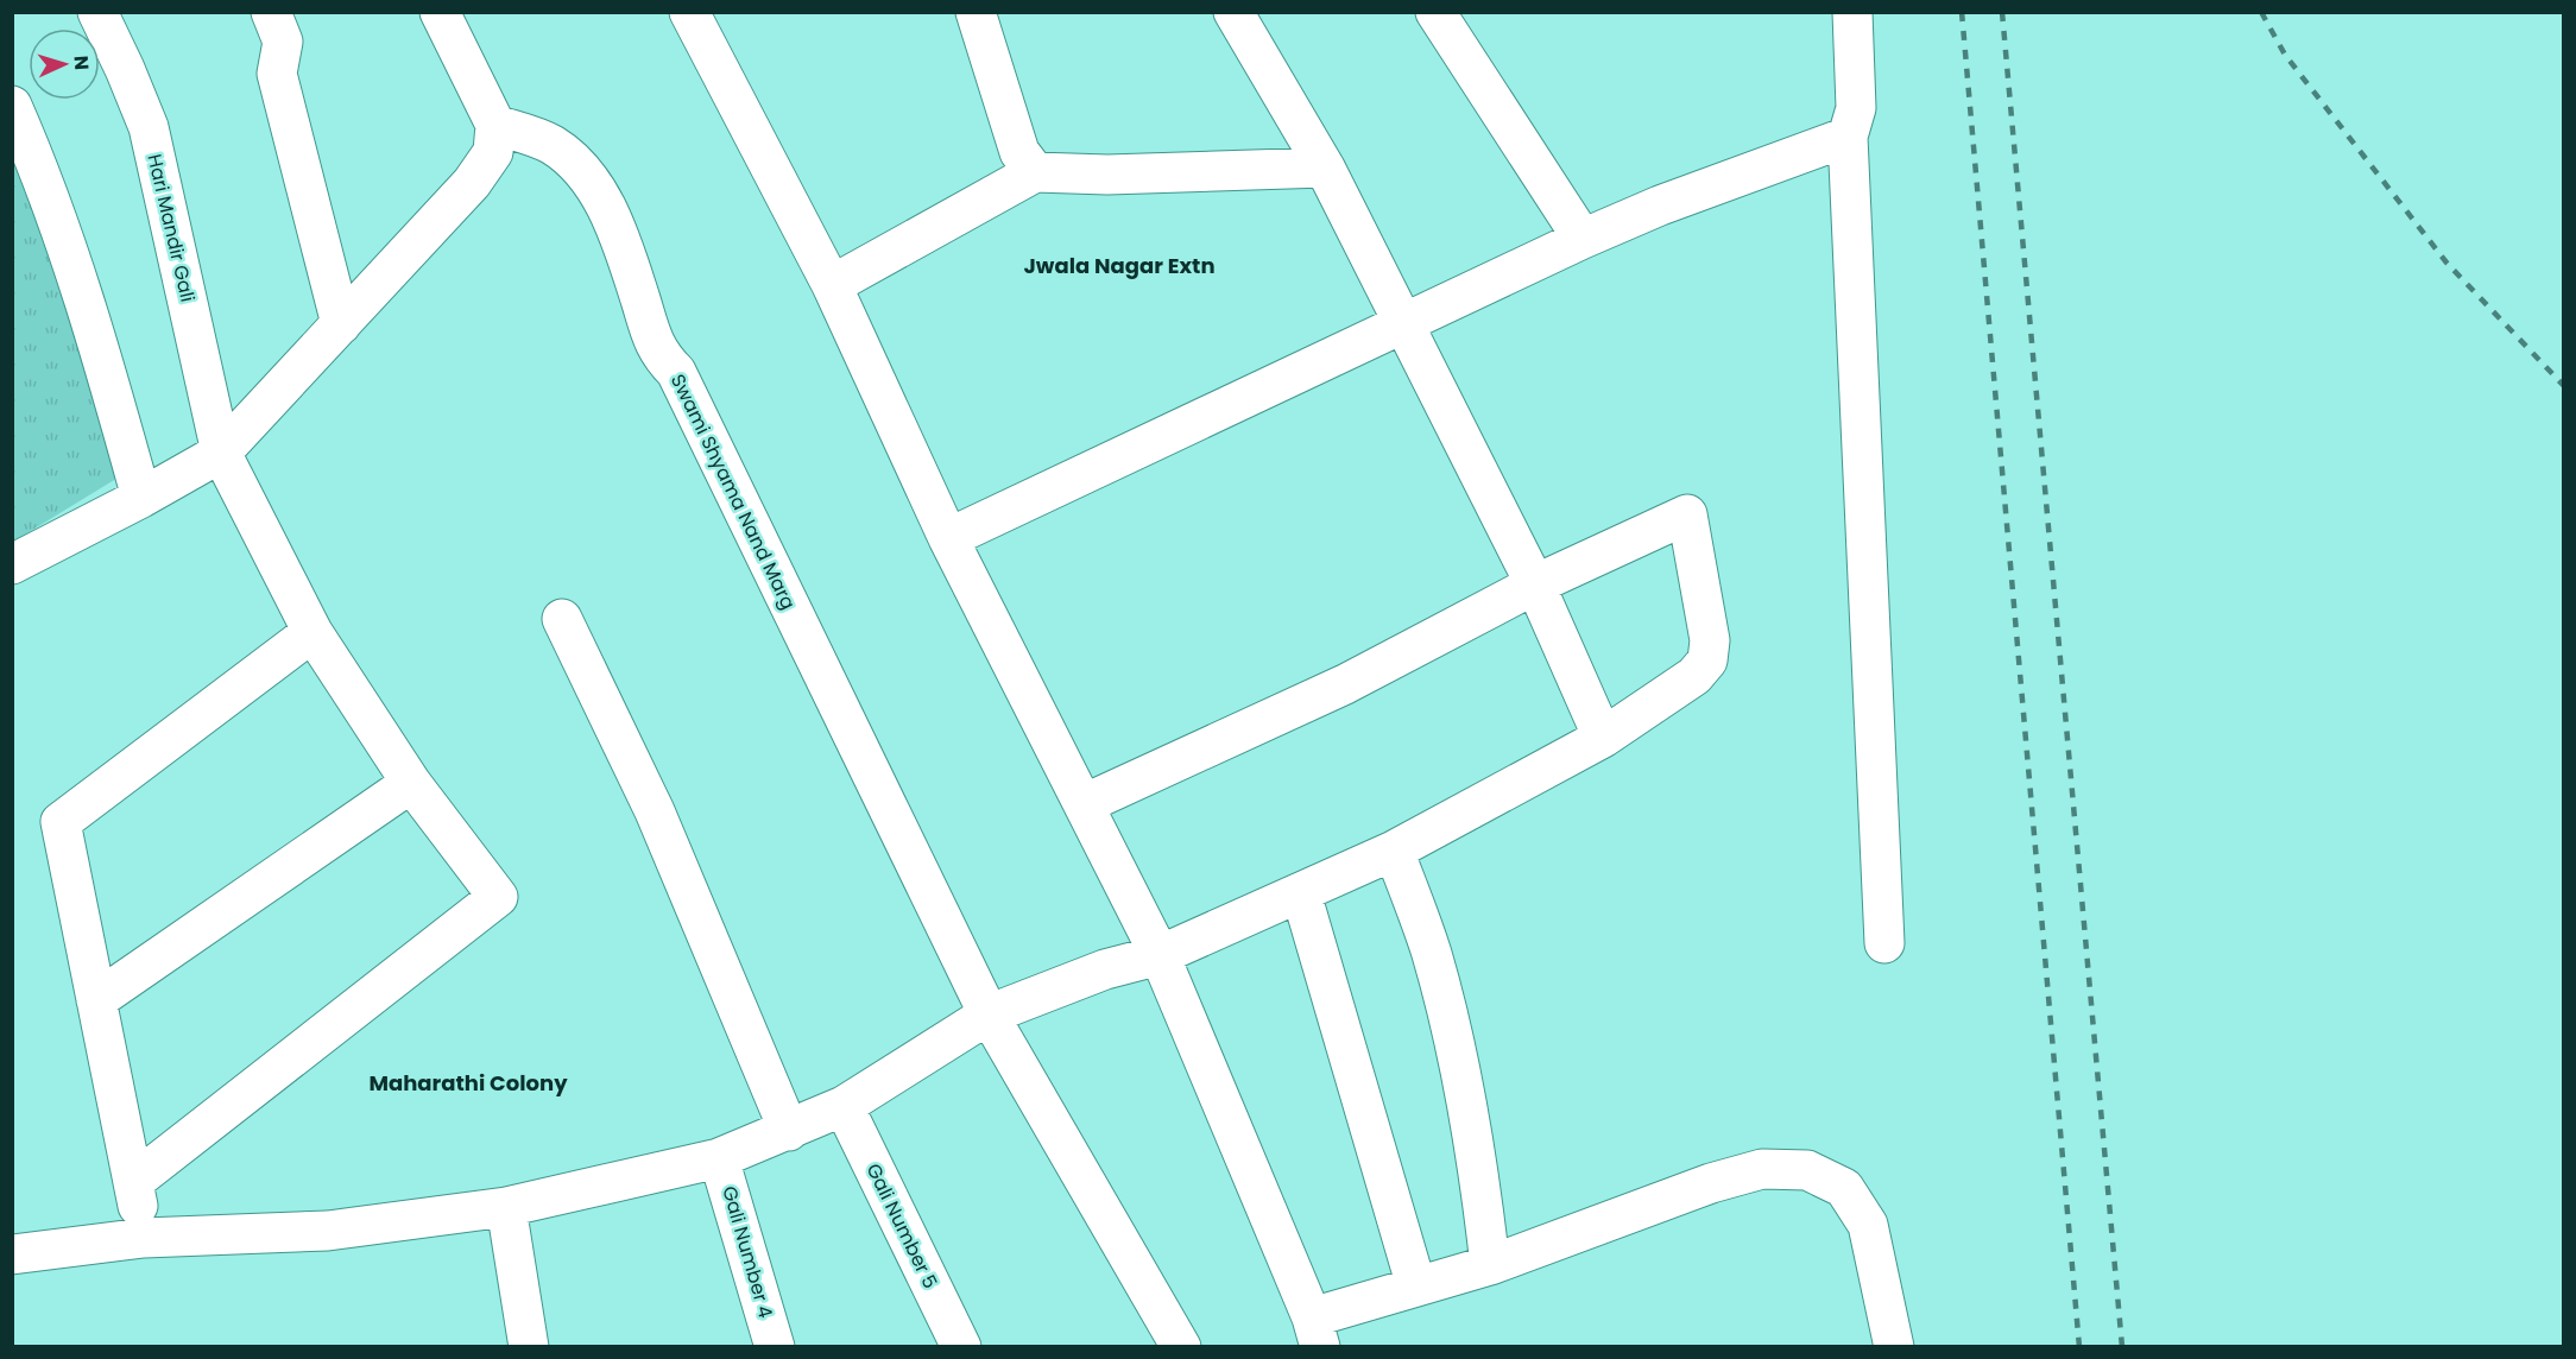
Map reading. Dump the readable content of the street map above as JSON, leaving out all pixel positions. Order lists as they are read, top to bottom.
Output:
{
  "streets": {
    "street": [
      "Hari Mandir Gali",
      "Swami Shyama Nand Marg",
      "Gali Number 5",
      "Gali Number 4"
    ]
  },
  "districts": ["Jwala Nagar Extn", "Maharathi Colony"],
  "north": "right"
}
